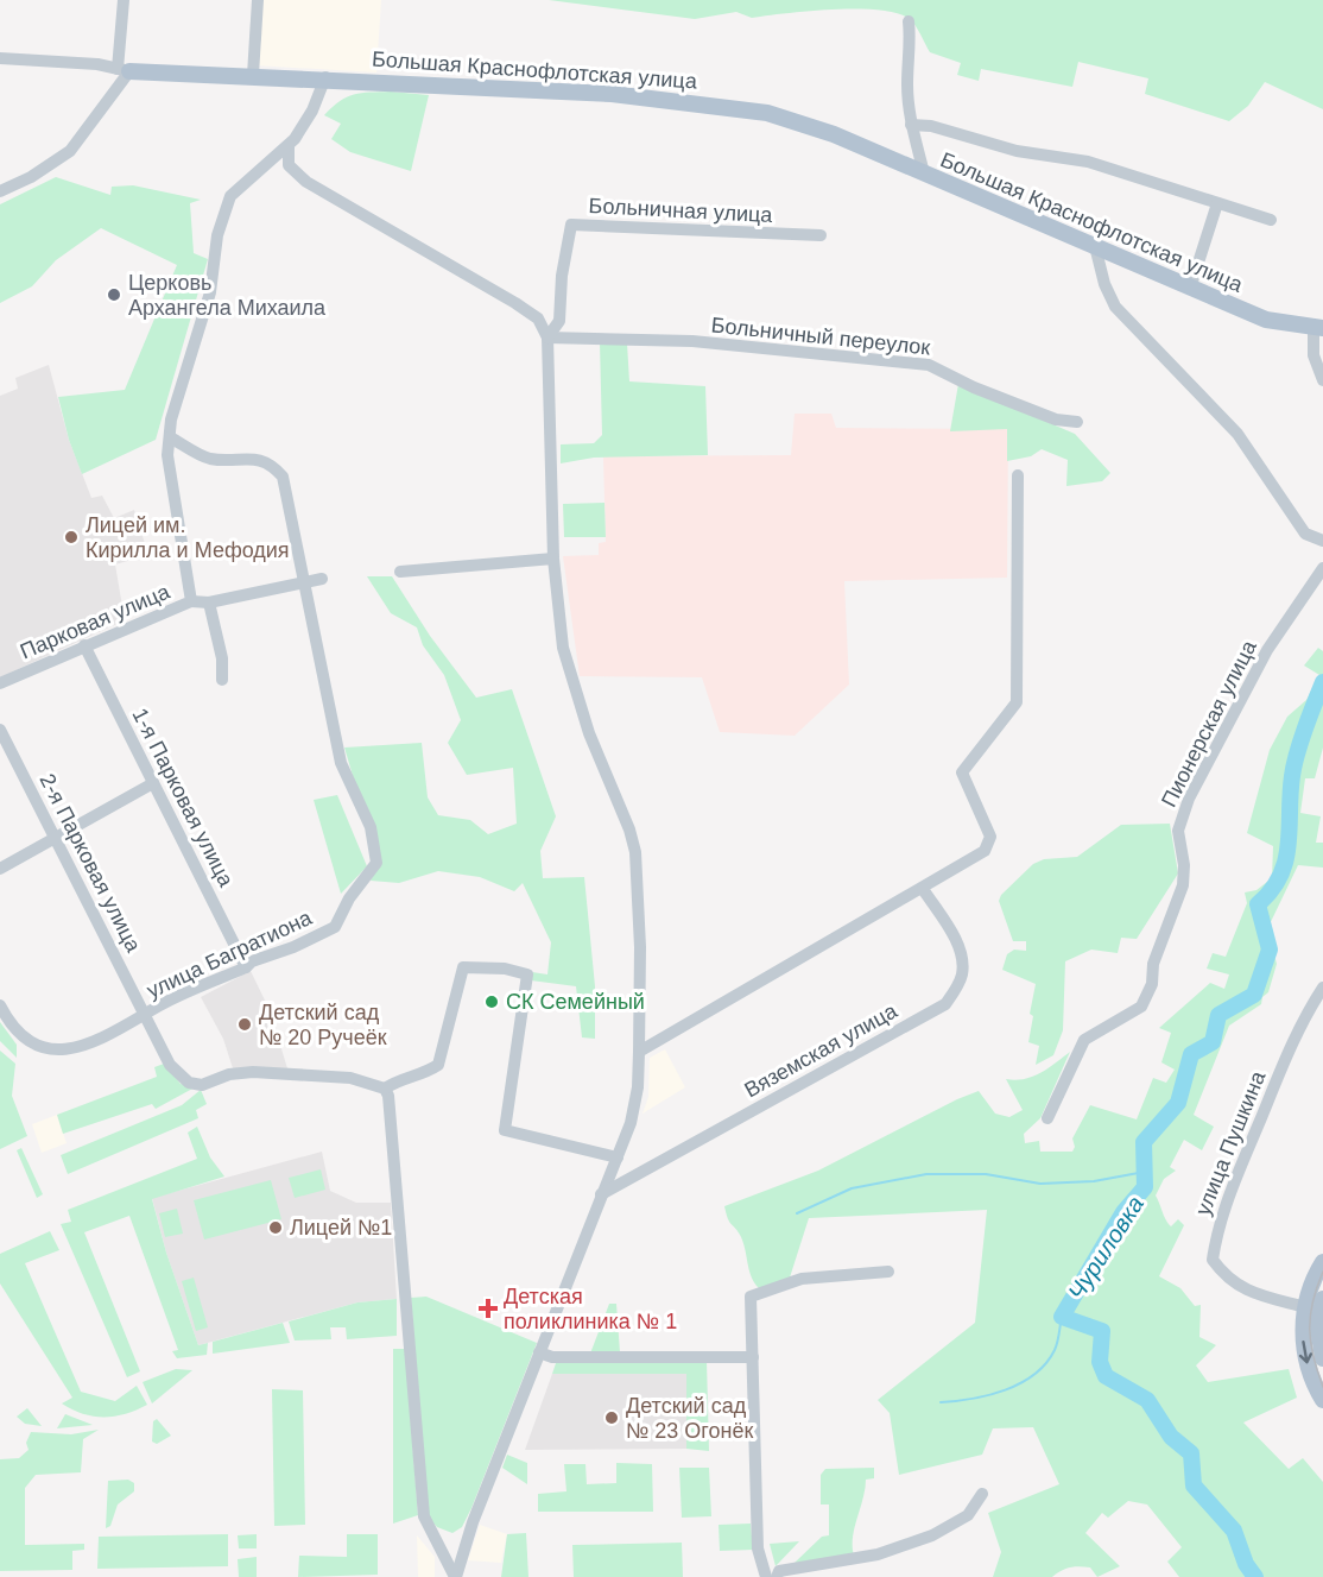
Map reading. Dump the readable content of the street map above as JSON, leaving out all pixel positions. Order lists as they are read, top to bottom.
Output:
{
  "streets": {
    "main road": ["Большая Краснофлотская улица"],
    "street": [
      "Больничная улица",
      "Больничный переулок",
      "Парковая улица",
      "Пионерская улица",
      "1-я Парковая улица",
      "2-я Парковая улица",
      "улица Багратиона",
      "Вяземская улица",
      "улица Пушкина"
    ]
  },
  "crossings": [
    ["Большая Краснофлотская улица", "Парковая улица"],
    ["Больничная улица", "Больничный переулок"],
    ["Парковая улица", "1-я Парковая улица"],
    ["Парковая улица", "улица Багратиона"],
    ["1-я Парковая улица", "улица Багратиона"],
    ["2-я Парковая улица", "улица Багратиона"]
  ],
  "water": ["Чуриловка"],
  "places": {
    "other": [
      "Церковь Архангела Михаила",
      "Лицей им. Кирилла и Мефодия",
      "СК Семейный",
      "Детский сад № 20 Ручеёк",
      "Лицей №1",
      "Детский сад № 23 Огонёк"
    ],
    "health": ["Детская поликлиника № 1"]
  }
}
